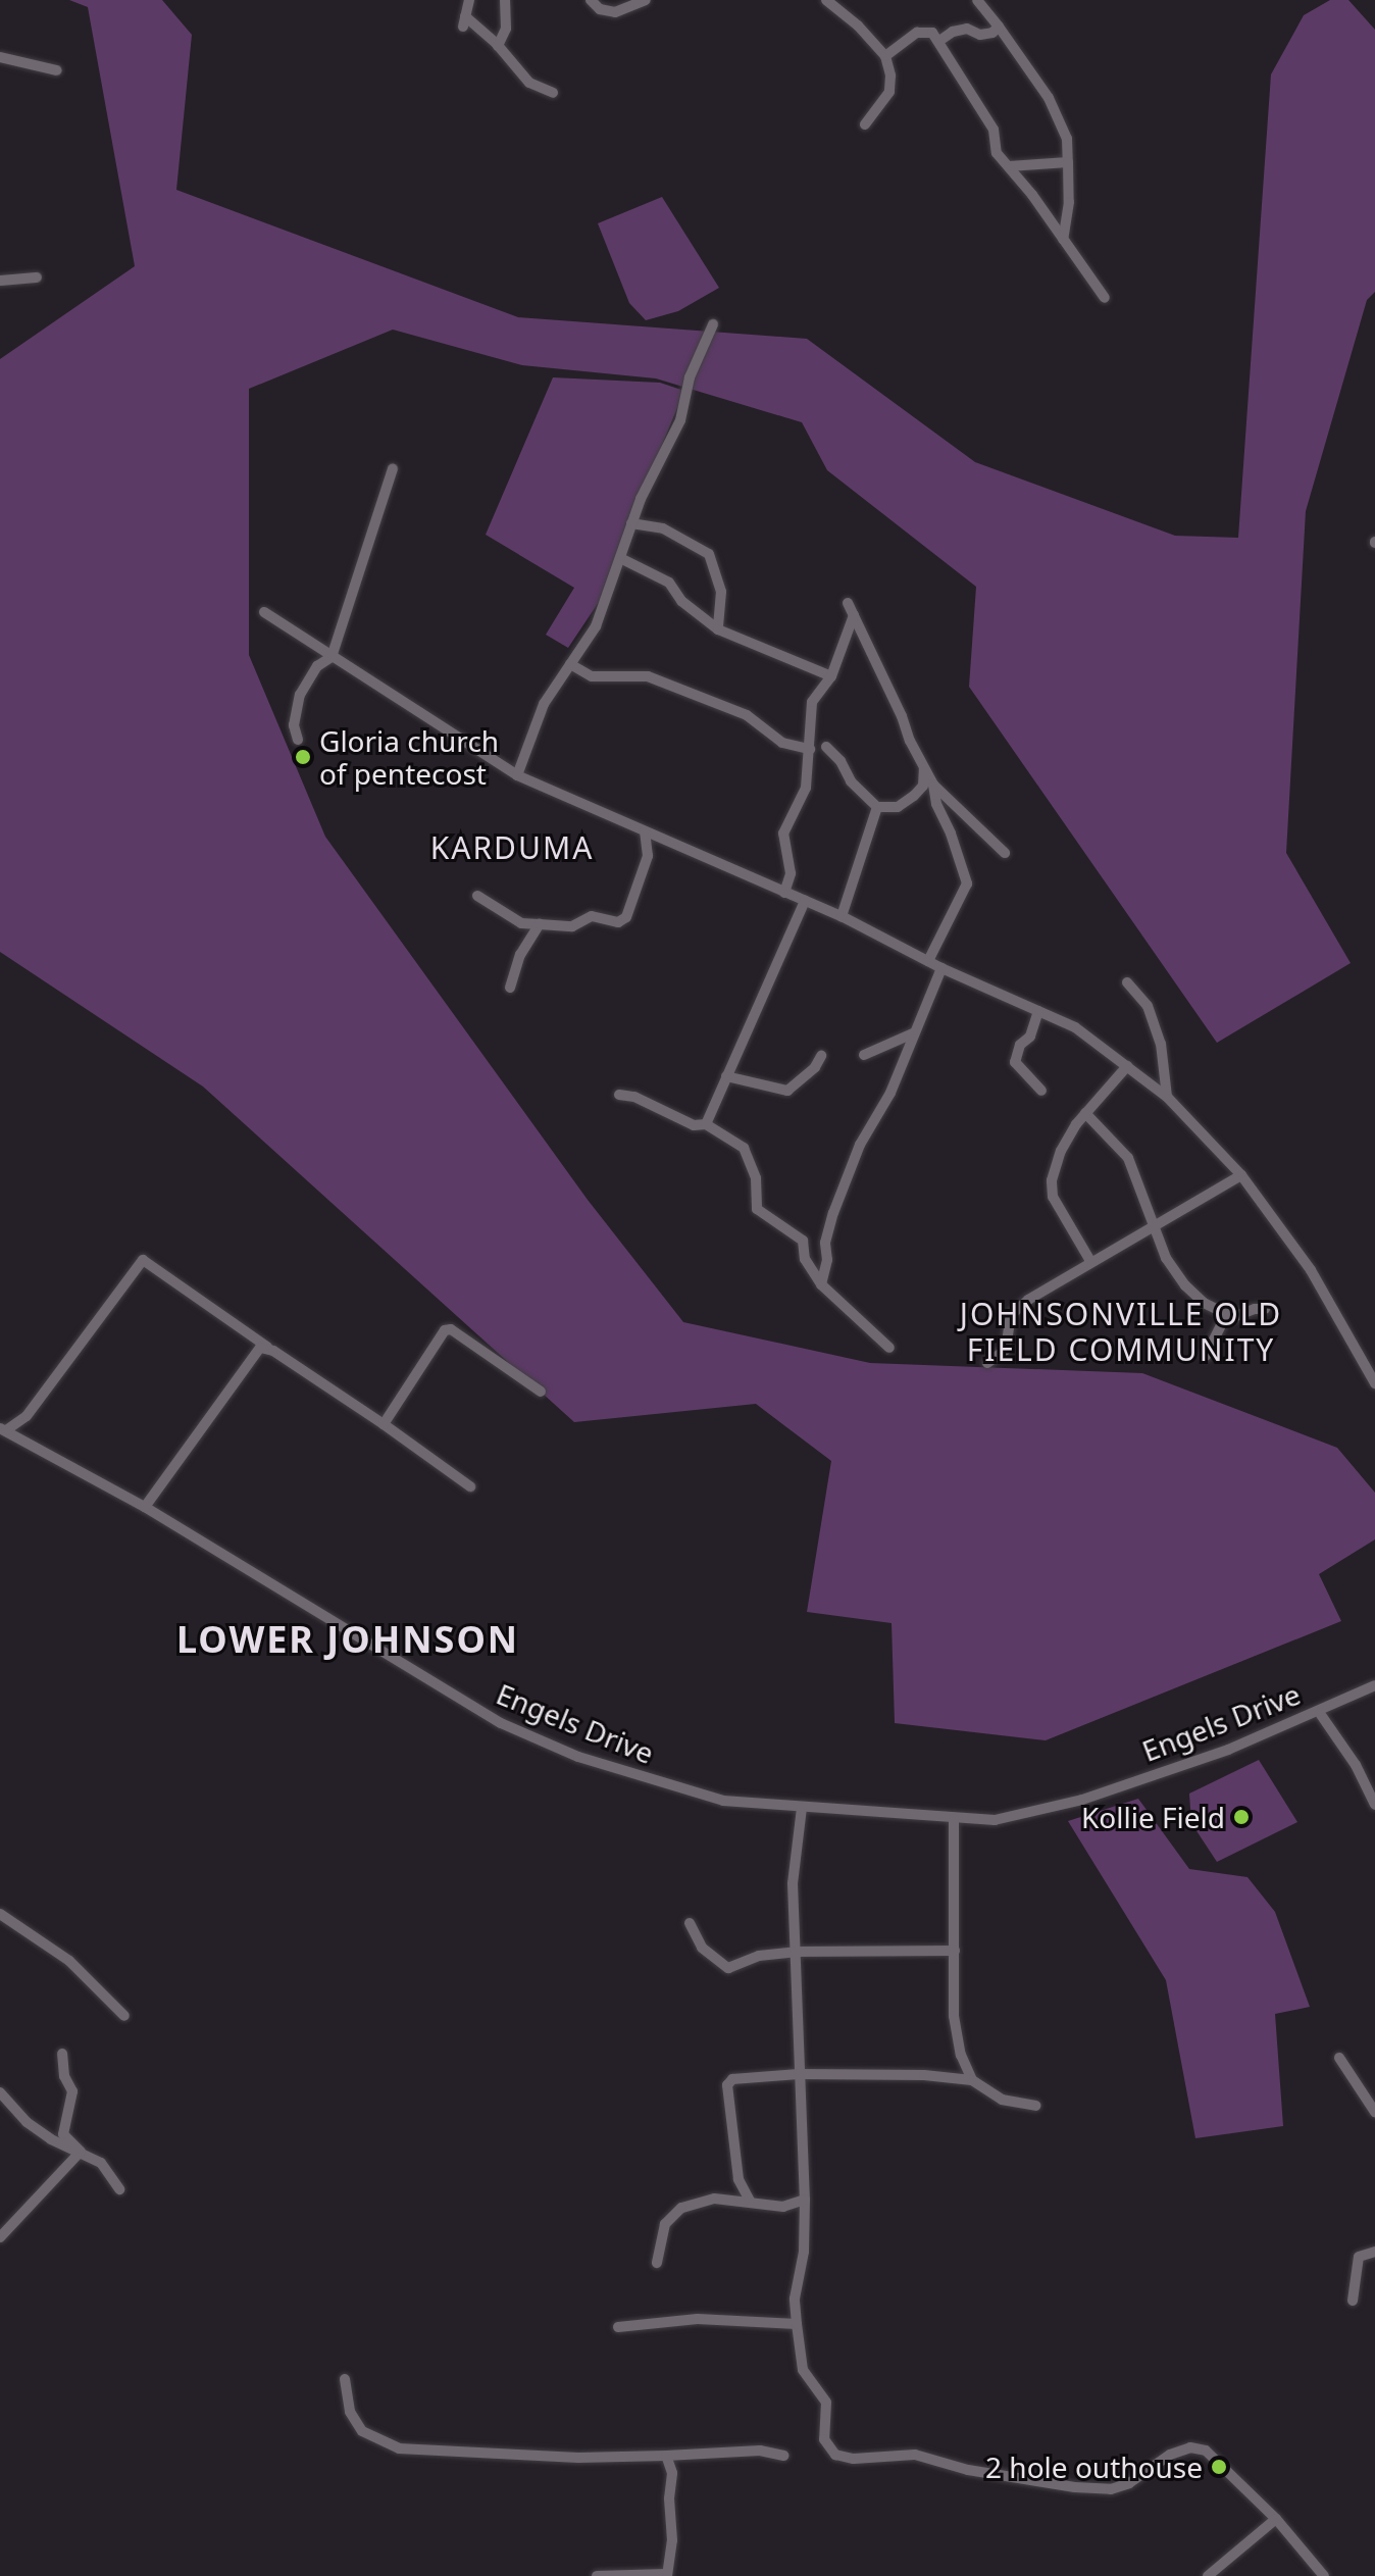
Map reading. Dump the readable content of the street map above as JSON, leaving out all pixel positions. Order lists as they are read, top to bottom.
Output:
{
  "streets": {
    "street": ["Engels Drive"]
  },
  "districts": ["KARDUMA", "JOHNSONVILLE OLD FIELD COMMUNITY", "LOWER JOHNSON"],
  "places": ["Gloria church of pentecost", "Kollie Field", "2 hole outhouse"]
}
